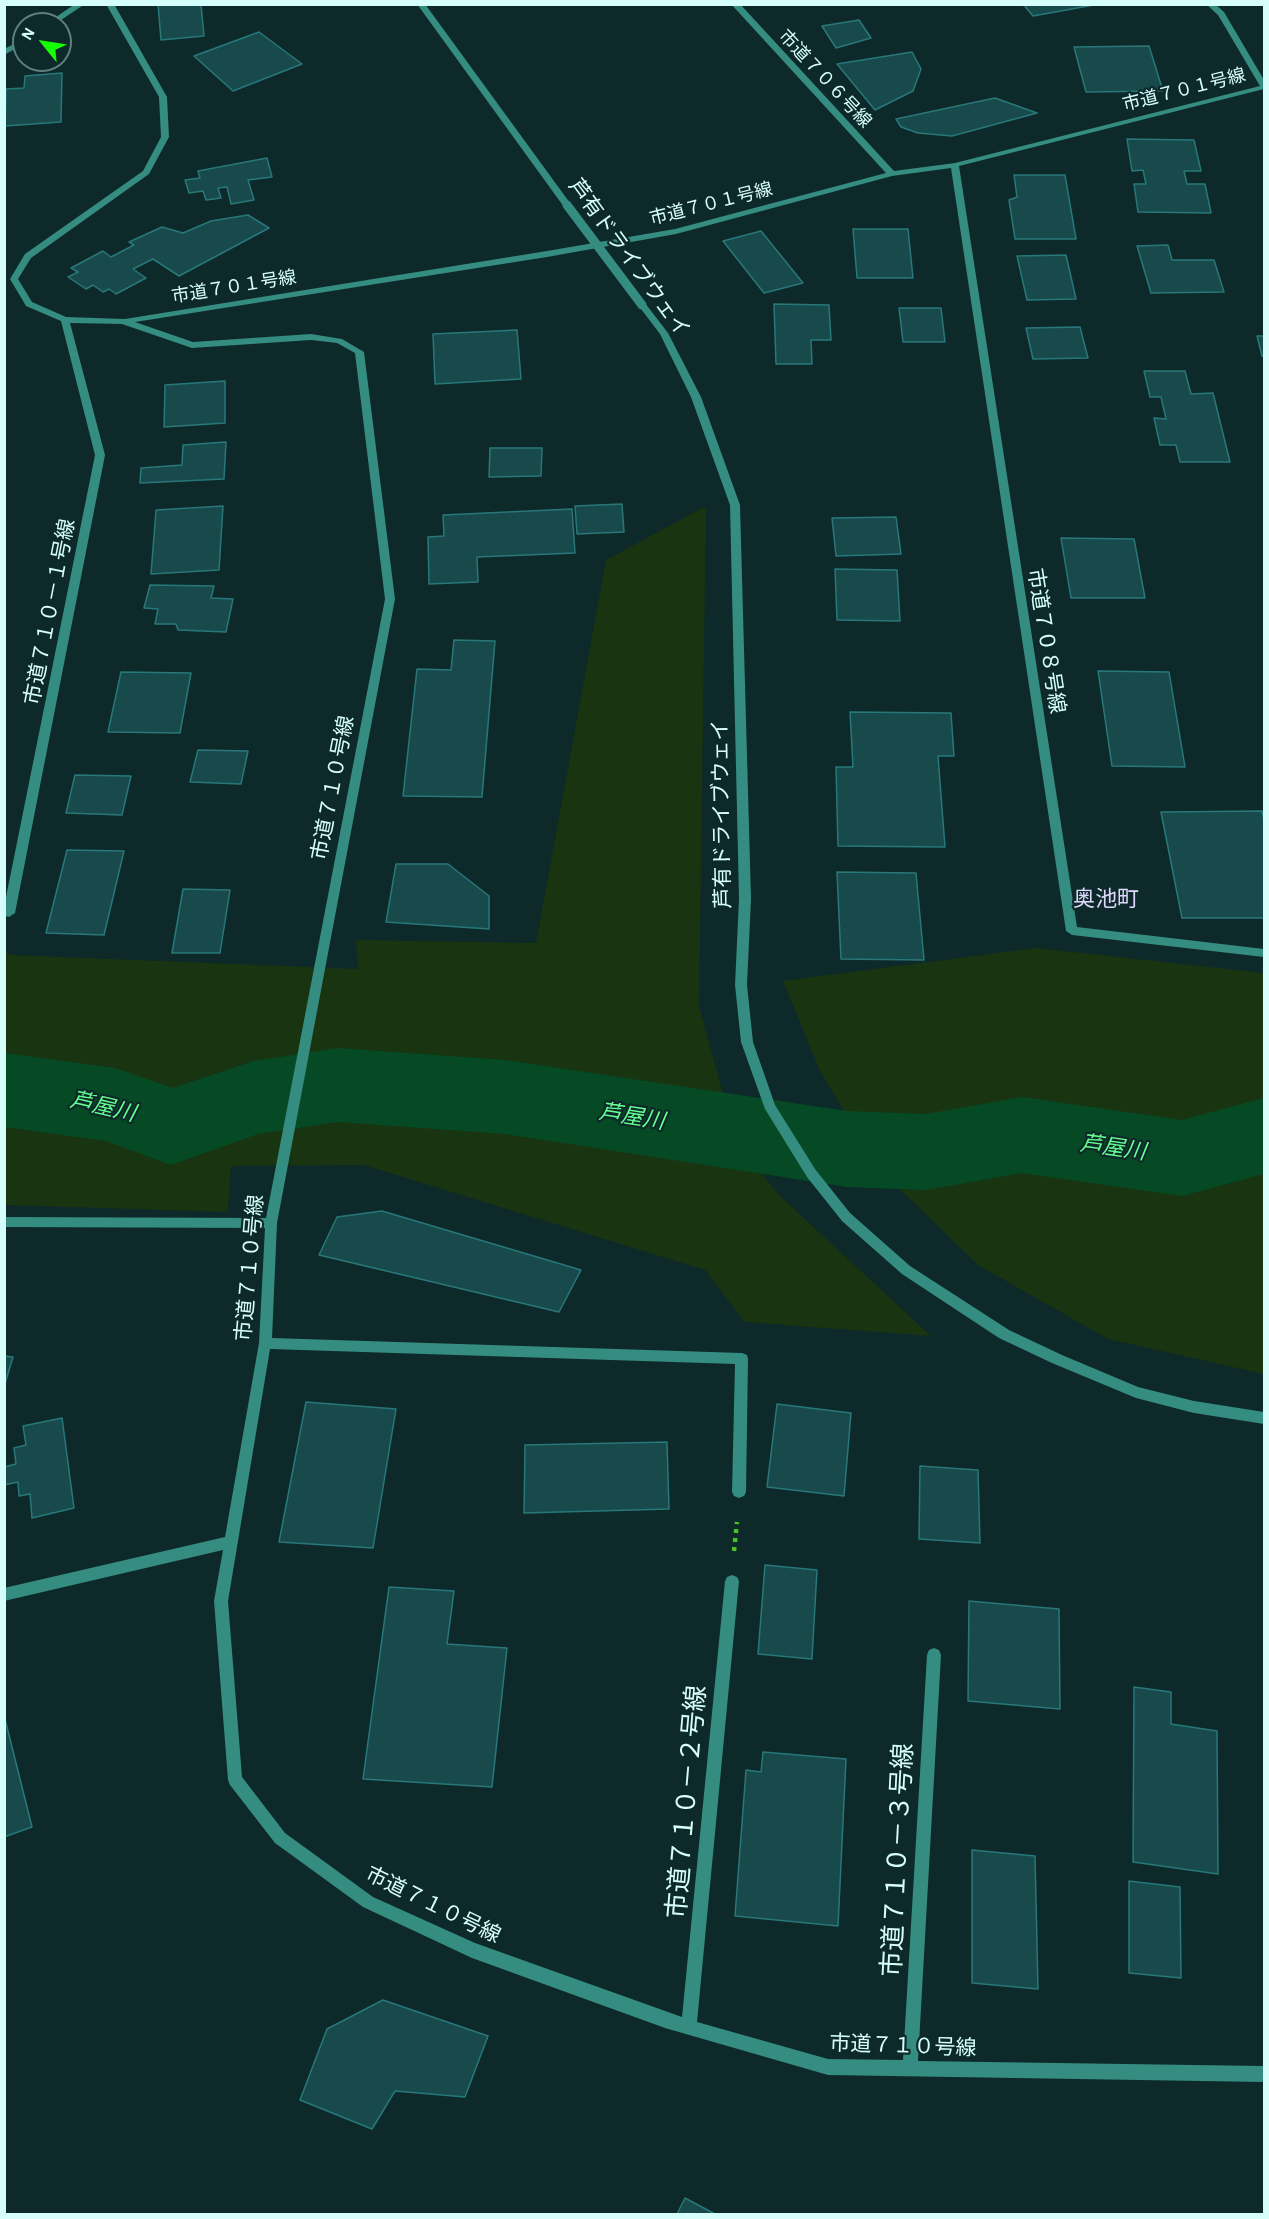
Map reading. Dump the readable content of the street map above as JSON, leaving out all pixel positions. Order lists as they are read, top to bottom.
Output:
{
  "streets": {
    "street": [
      "市道７０６号線",
      "市道７０１号線",
      "芦有ドライブウェイ",
      "市道７１０－１号線",
      "市道７０８号線",
      "市道７１０号線",
      "市道７１０－２号線",
      "市道７１０－３号線"
    ]
  },
  "crossings": [
    ["市道７０６号線", "市道７０１号線"],
    ["市道７０１号線", "市道７０８号線"],
    ["市道７０１号線", "市道７１０号線"],
    ["市道７１０－１号線", "市道７１０号線"],
    ["市道７１０号線", "市道７１０－２号線"],
    ["市道７１０号線", "市道７１０－３号線"]
  ],
  "districts": ["奥池町"],
  "water": ["芦屋川"],
  "north": "top left"
}
